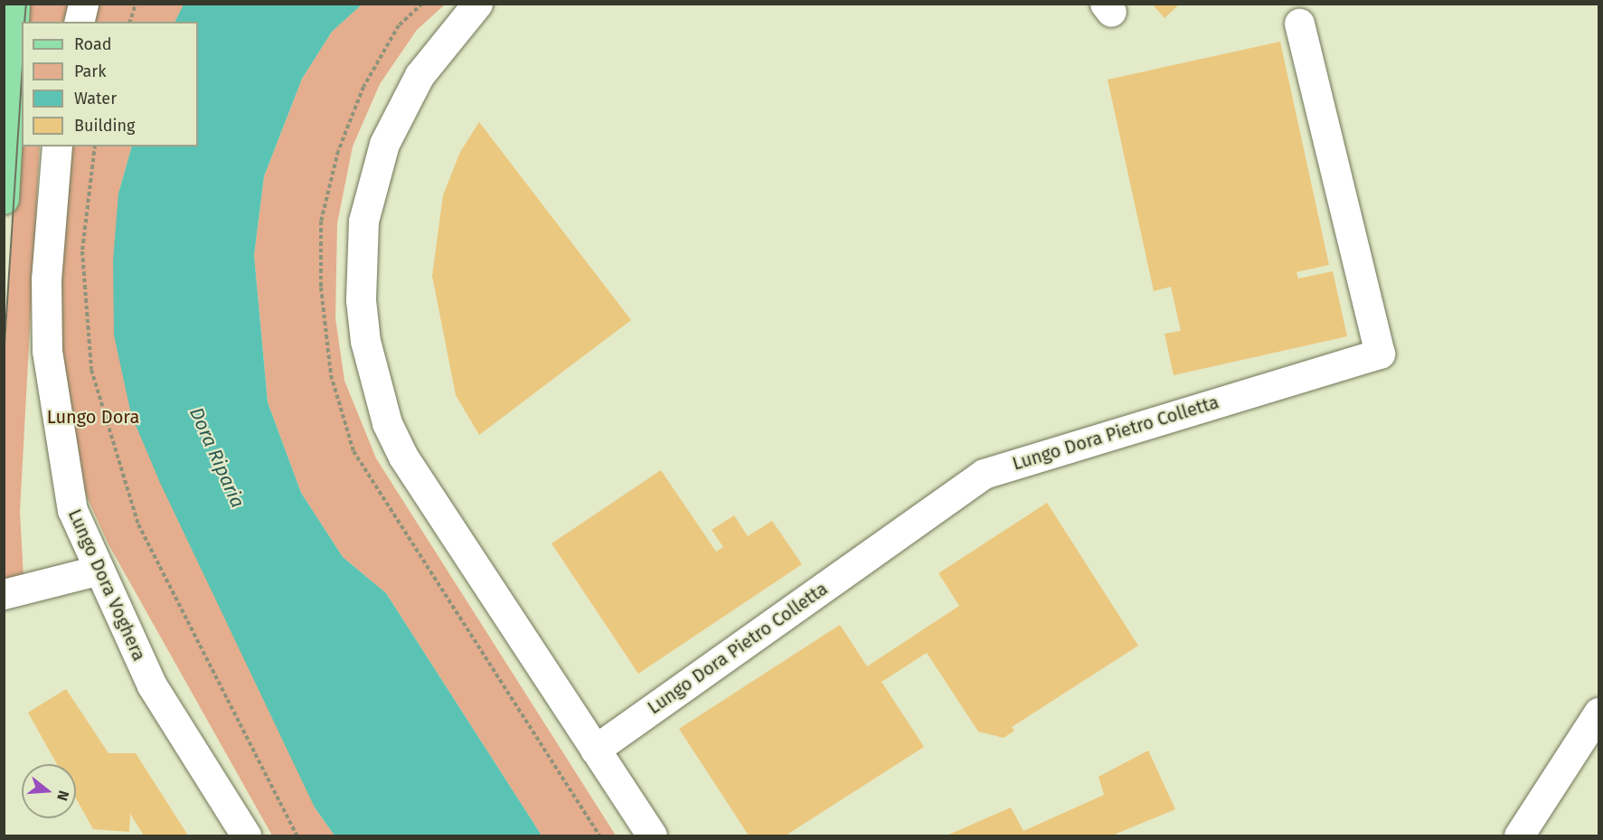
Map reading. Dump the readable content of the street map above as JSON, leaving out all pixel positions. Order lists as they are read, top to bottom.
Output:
{
  "streets": {
    "street": ["Lungo Dora Pietro Colletta", "Lungo Dora Voghera"]
  },
  "water": ["Dora Riparia"],
  "parks": ["Lungo Dora"],
  "legend": [
    "Road",
    "Park",
    "Water",
    "Building"
  ],
  "north": "right"
}
